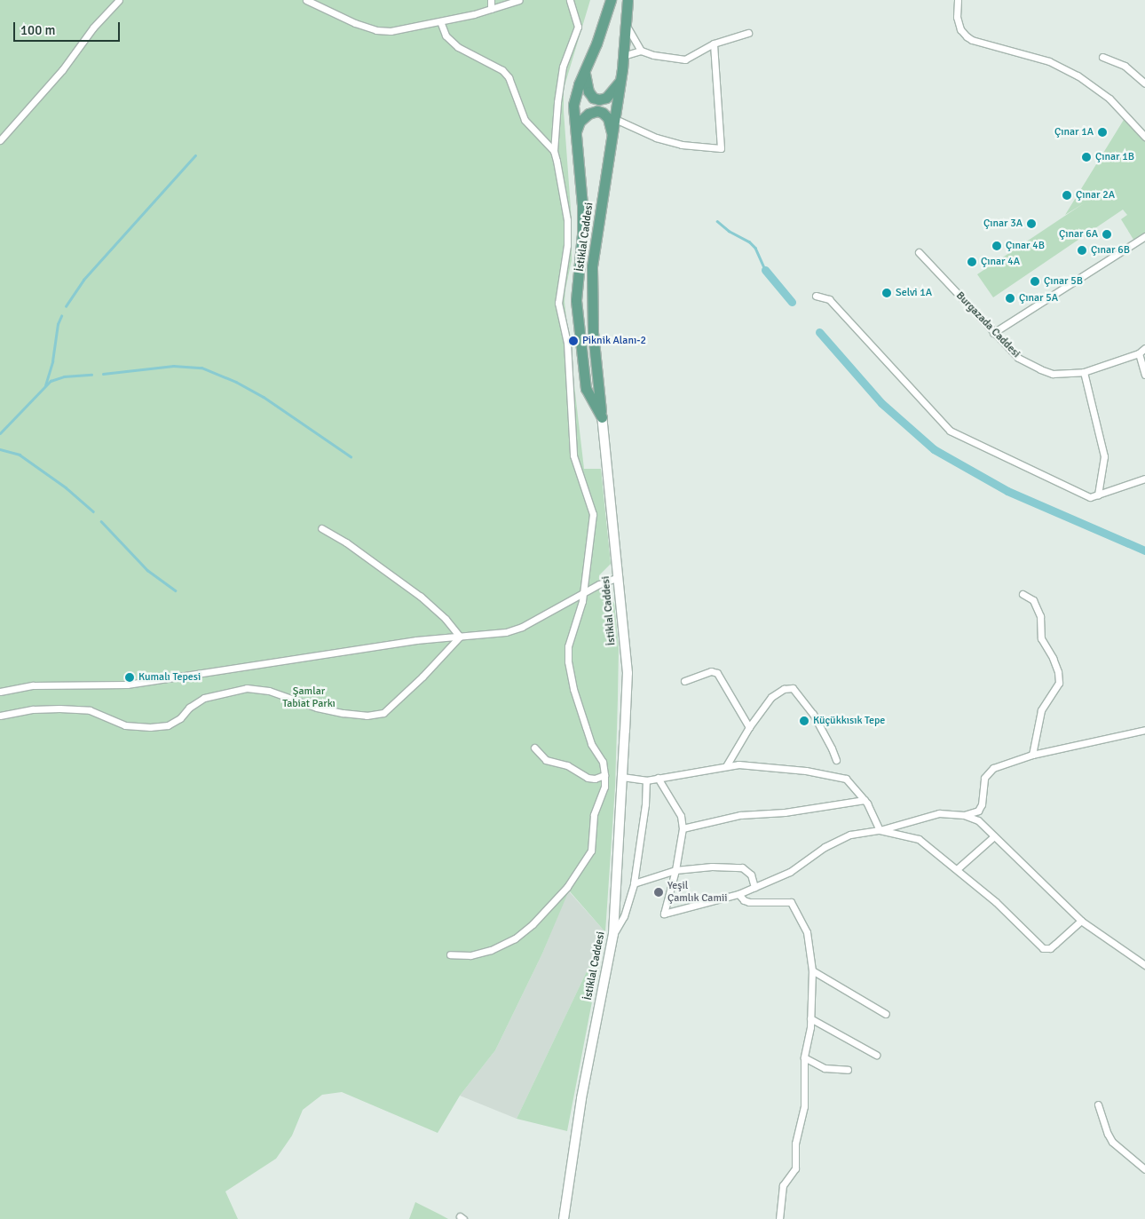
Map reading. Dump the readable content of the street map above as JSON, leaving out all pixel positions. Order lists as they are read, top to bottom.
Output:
{
  "streets": {
    "main road": ["İstiklal Caddesi"],
    "street": ["Burgazada Caddesi"]
  },
  "parks": ["Şamlar Tabiat Parkı"],
  "places": [
    "Çınar 1A",
    "Çınar 1B",
    "Çınar 2A",
    "Çınar 3A",
    "Çınar 6A",
    "Çınar 4B",
    "Çınar 6B",
    "Çınar 4A",
    "Çınar 5B",
    "Selvi 1A",
    "Çınar 5A",
    "Piknik Alanı-2",
    "Kumalı Tepesi",
    "Küçükkısık Tepe",
    "Yeşil Çamlık Camii"
  ],
  "scale_bar": "100 m"
}
